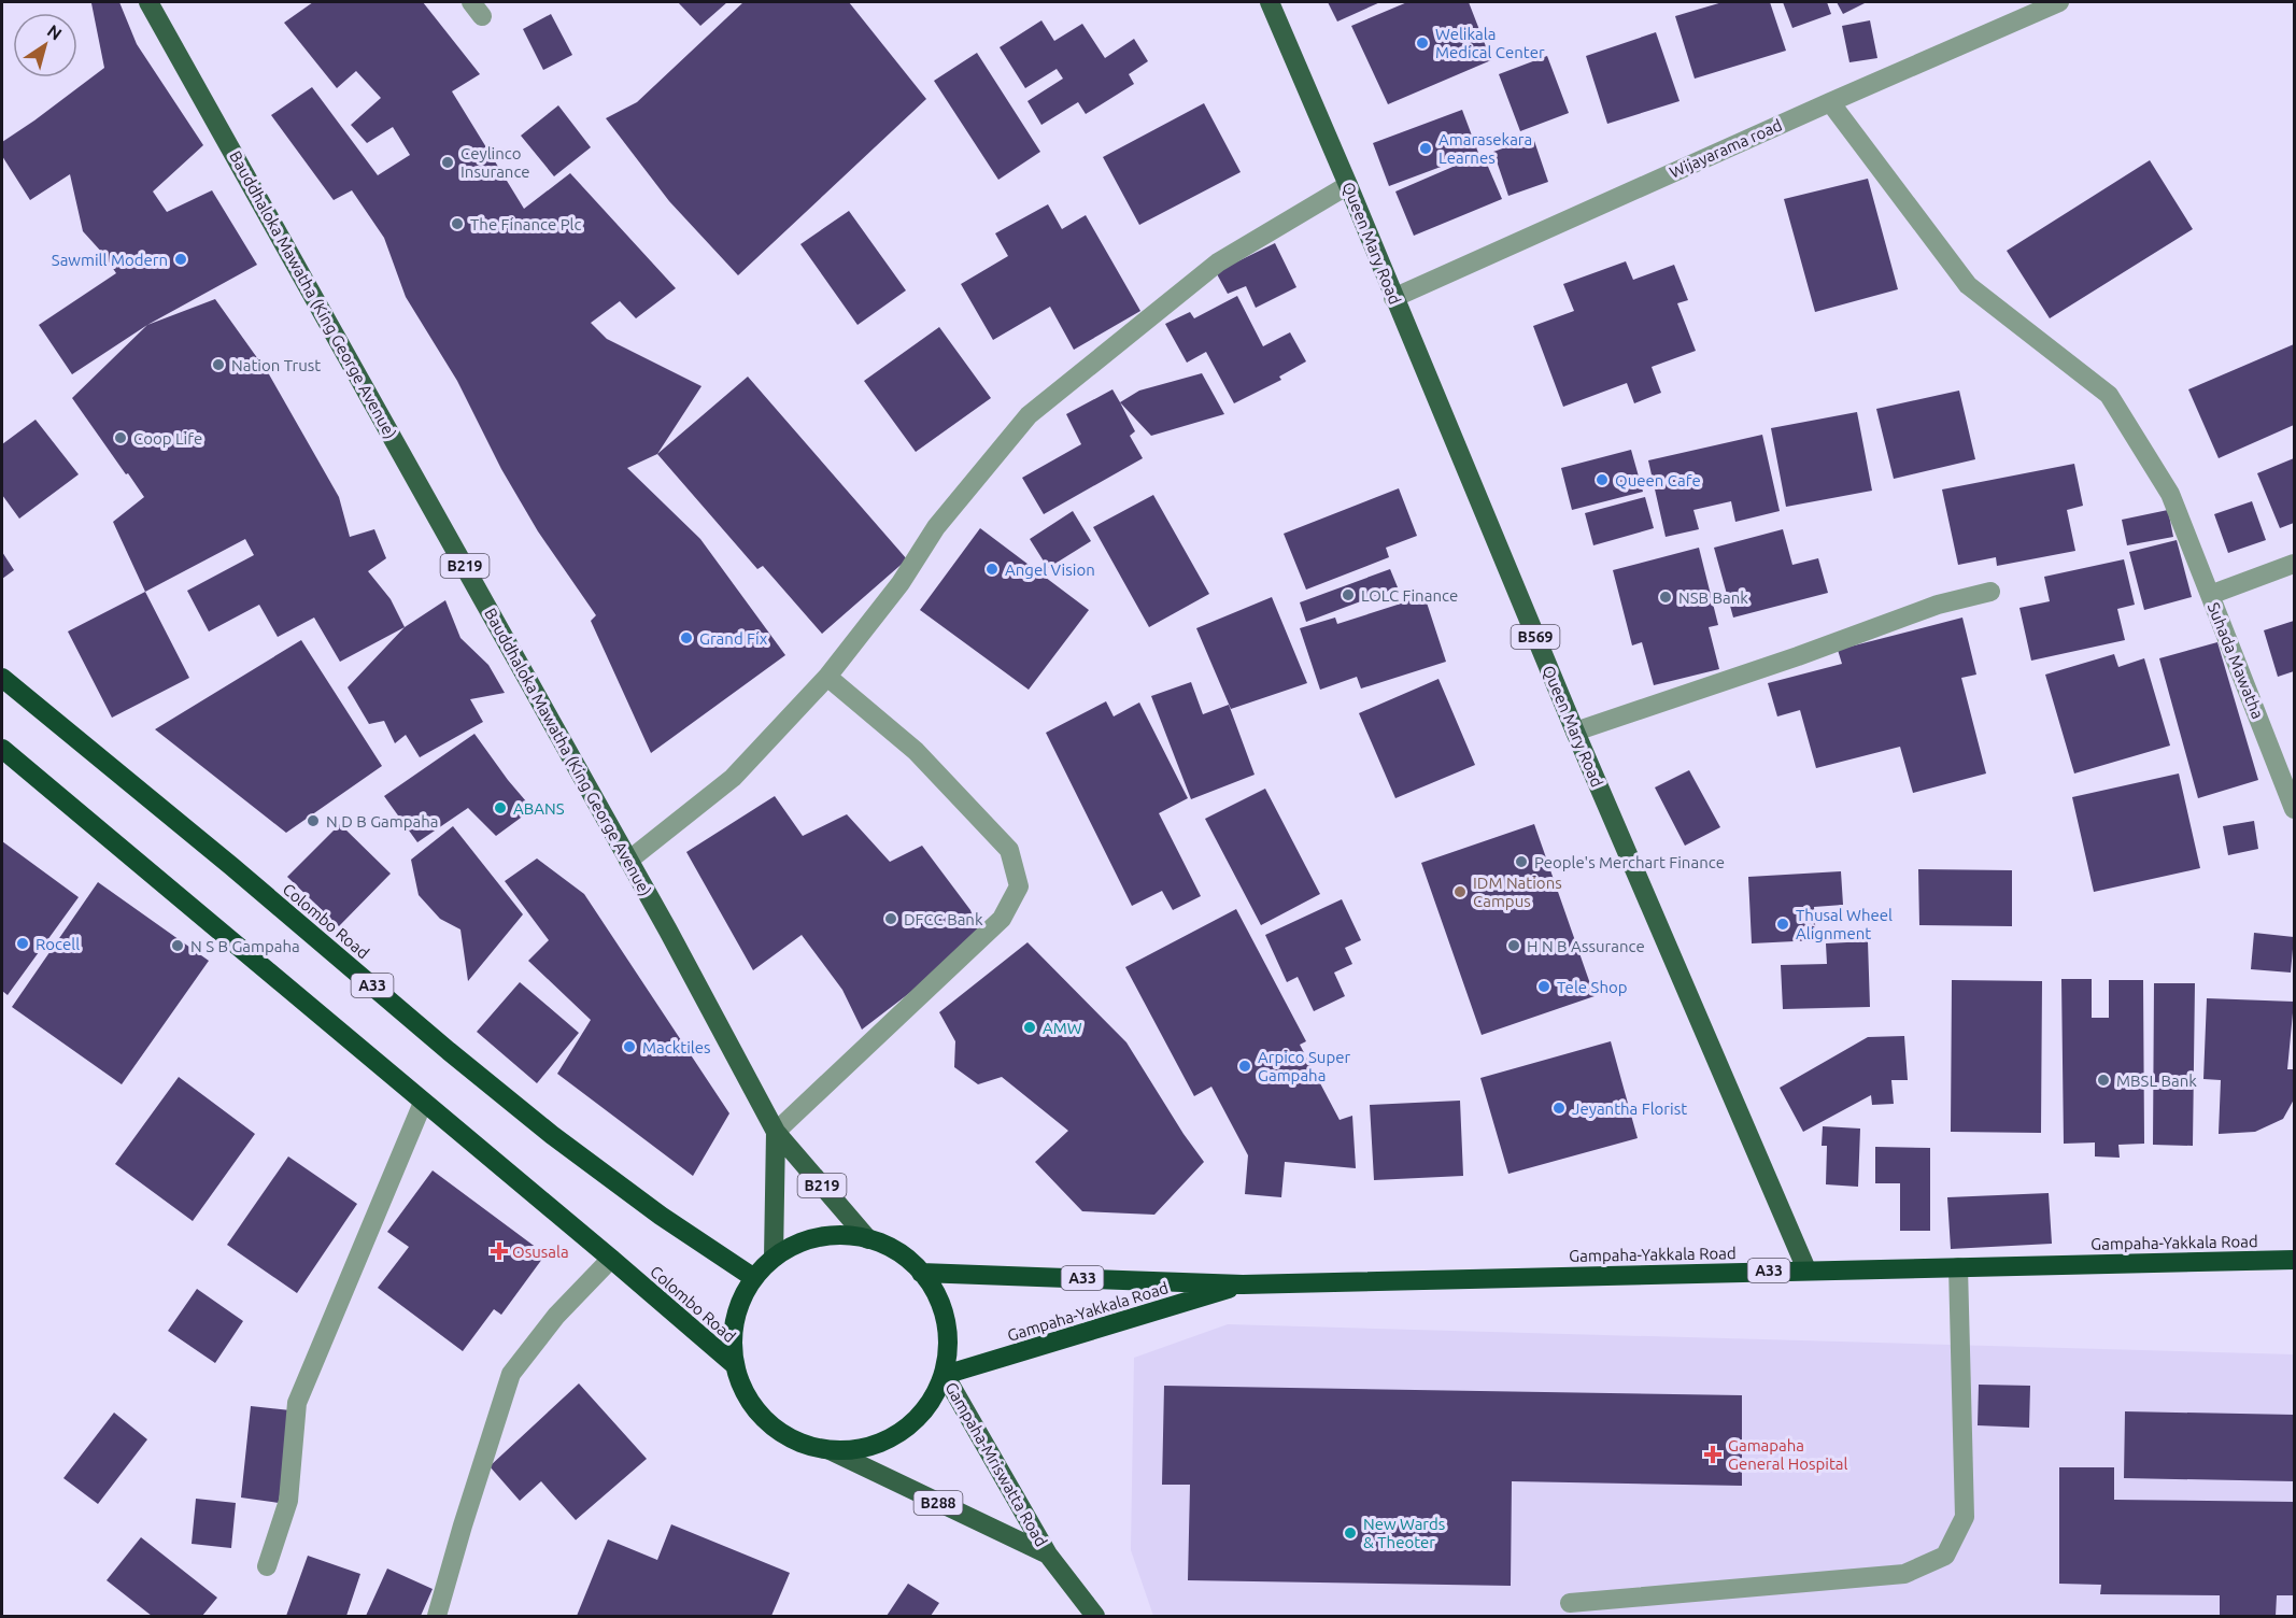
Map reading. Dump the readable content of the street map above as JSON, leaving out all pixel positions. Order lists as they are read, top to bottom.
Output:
{
  "streets": {
    "highway": ["Colombo Road", "A33", "Gampaha-Yakkala Road"],
    "main road": [
      "Queen Mary Road",
      "Bauddhaloka Mawatha (King George Avenue)",
      "B219",
      "B569",
      "Gampaha-Mriswatta Road",
      "B288"
    ],
    "street": ["Wijayarama road", "Suhada Mawatha"]
  },
  "crossings": [
    ["Wijayarama road", "Queen Mary Road"],
    ["Queen Mary Road", "Gampaha-Yakkala Road"],
    ["Bauddhaloka Mawatha (King George Avenue)", "Colombo Road"],
    ["Bauddhaloka Mawatha (King George Avenue)", "Gampaha-Yakkala Road"],
    ["Bauddhaloka Mawatha (King George Avenue)", "Gampaha-Mriswatta Road"],
    ["Colombo Road", "Gampaha-Yakkala Road"],
    ["Colombo Road", "Gampaha-Mriswatta Road"],
    ["Gampaha-Yakkala Road", "Gampaha-Mriswatta Road"]
  ],
  "places": {
    "other": [
      "Welikala Medical Center",
      "Amarasekara Learnes",
      "Ceylinco Insurance",
      "The Finance Plc",
      "Sawmill Modern",
      "Nation Trust",
      "Coop Life",
      "Queen Cafe",
      "Angel Vision",
      "LOLC Finance",
      "NSB Bank",
      "Grand Fix",
      "ABANS",
      "N D B Gampaha",
      "People's Merchart Finance",
      "IDM Nations Campus",
      "DFCC Bank",
      "Thusal Wheel Alignment",
      "Rocell",
      "N S B Gampaha",
      "H N B Assurance",
      "Tele Shop",
      "AMW",
      "Macktiles",
      "Arpico Super Gampaha",
      "MBSL Bank",
      "Jeyantha Florist",
      "New Wards & Theoter"
    ],
    "health": ["Osusala", "Gamapaha General Hospital"]
  },
  "north": "top right"
}
